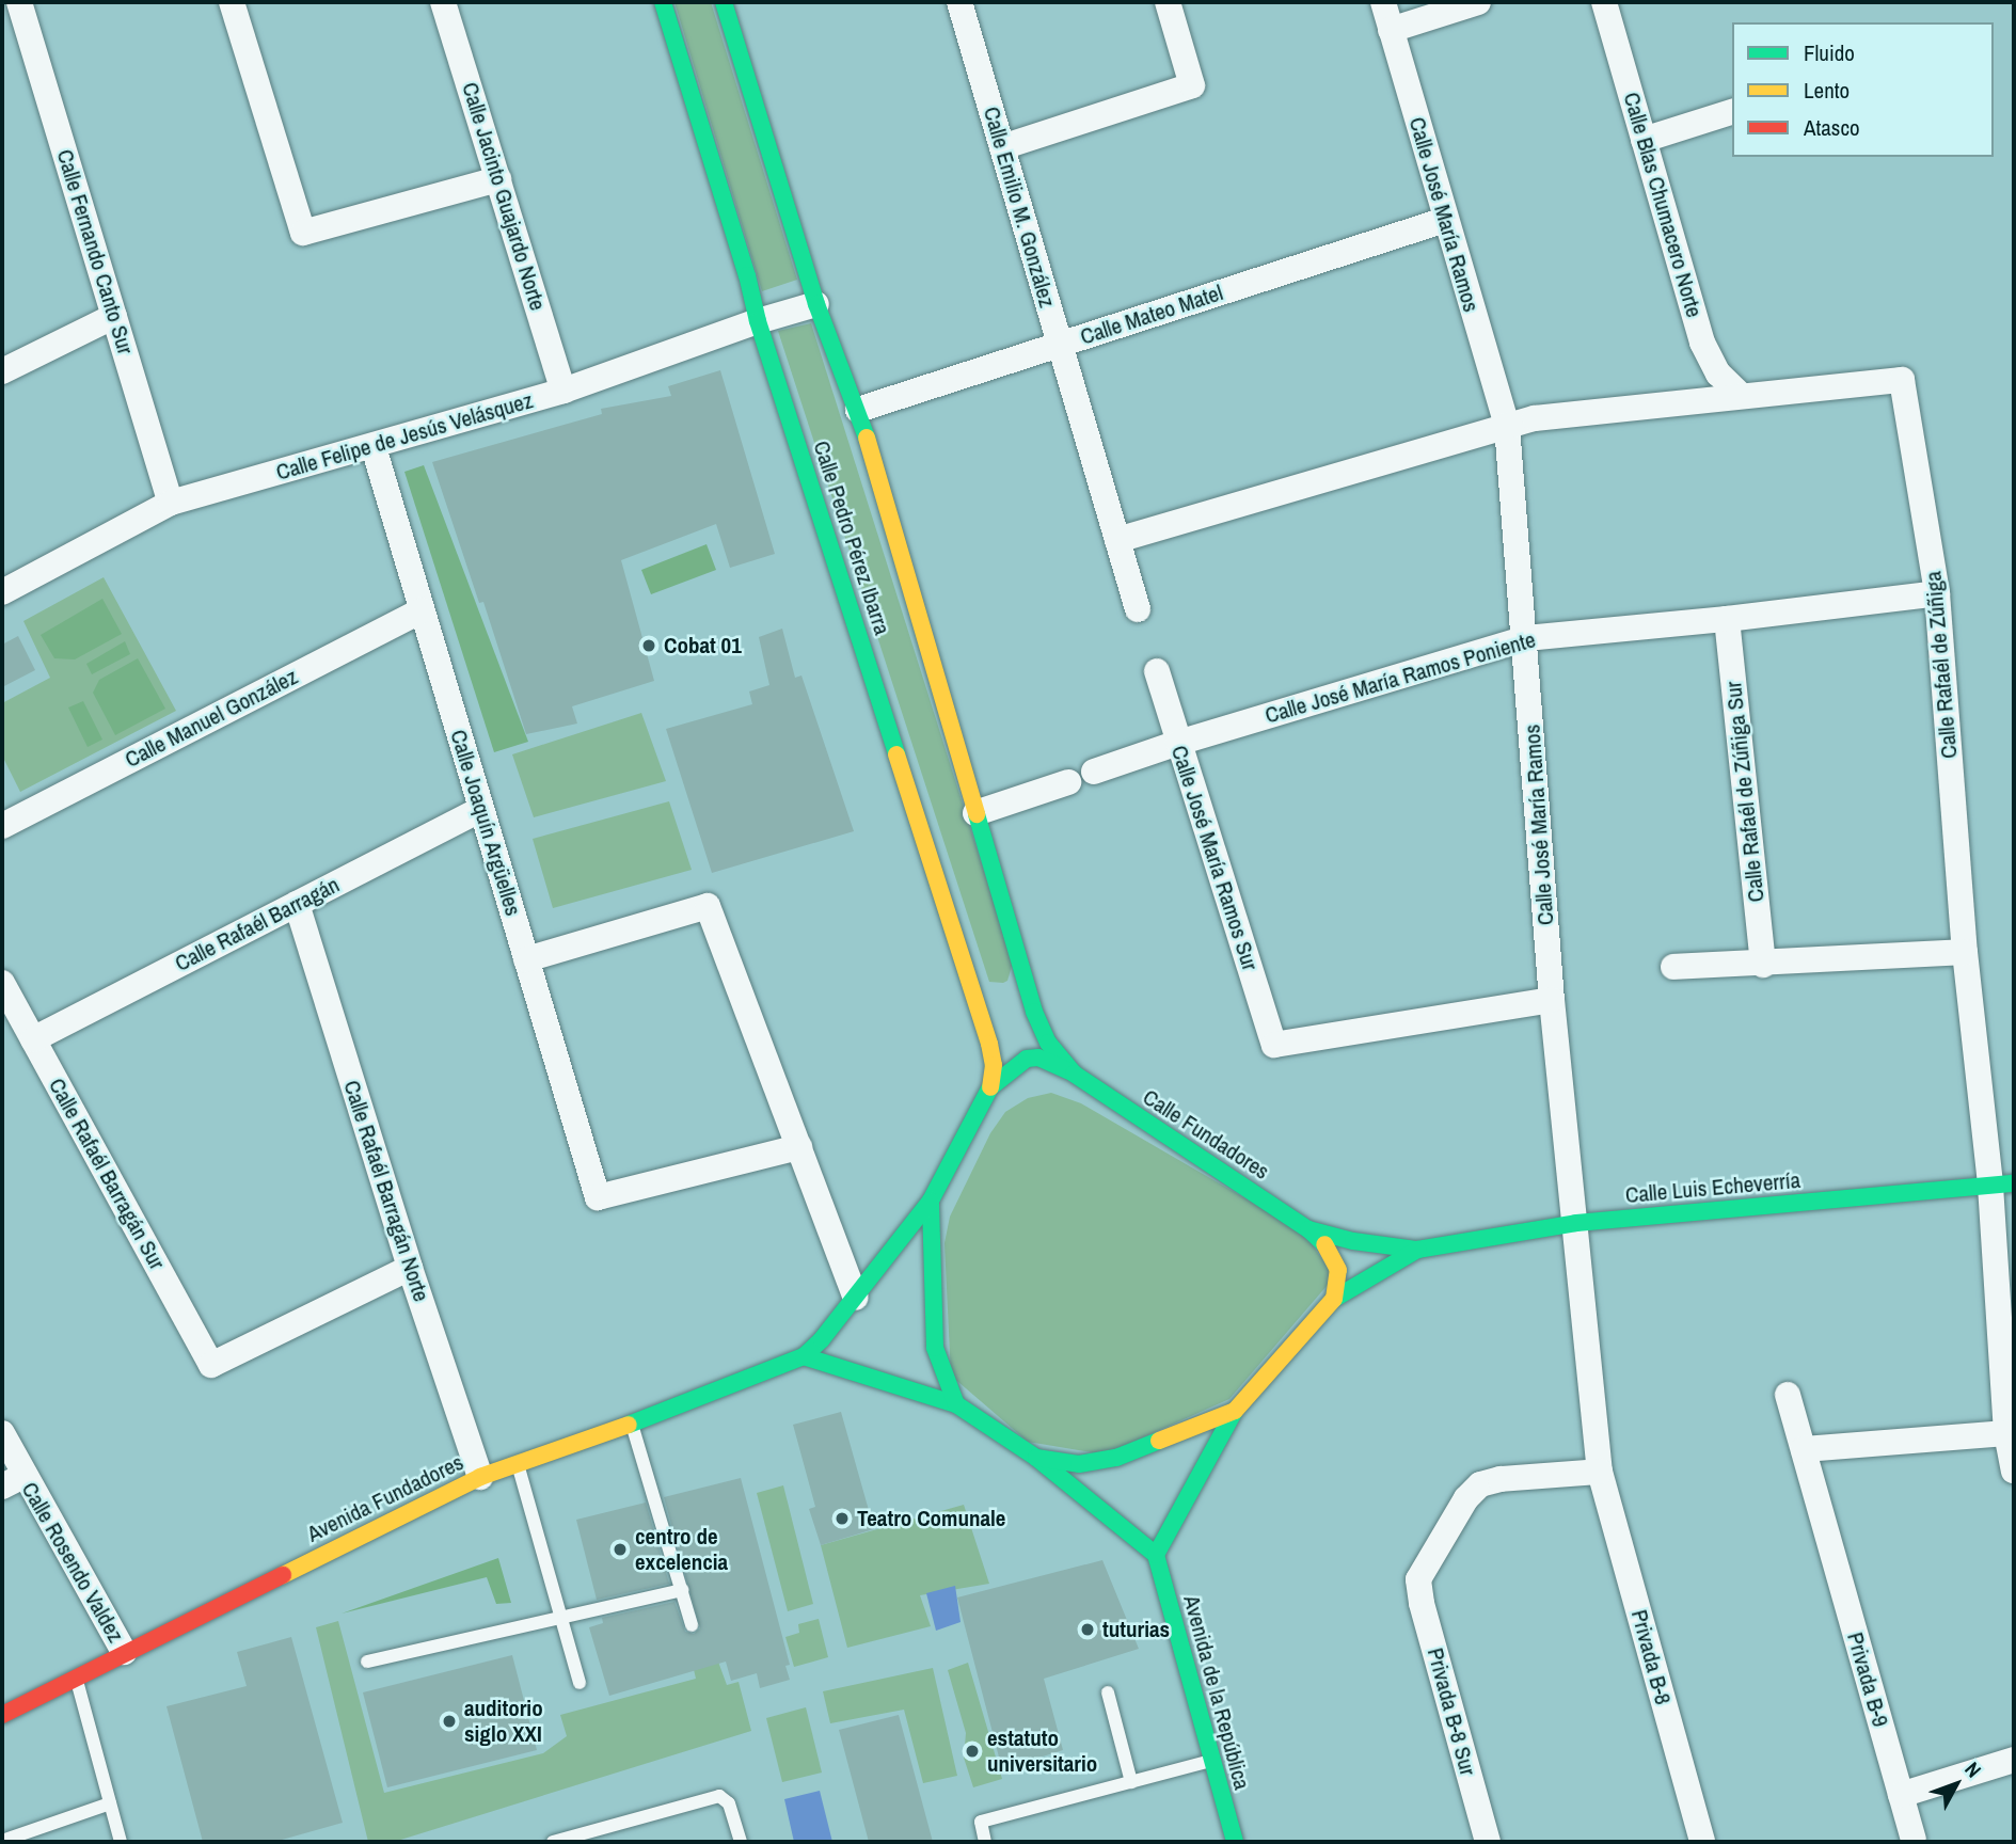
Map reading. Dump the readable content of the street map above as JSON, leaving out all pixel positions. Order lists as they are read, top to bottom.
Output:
{
  "streets": {
    "main road": [
      "Calle Pedro Pérez Ibarra",
      "Calle Fundadores",
      "Calle Luis Echeverría",
      "Avenida Fundadores",
      "Avenida de la República"
    ],
    "street": [
      "Calle Jacinto Guajardo Norte",
      "Calle Blas Chumacero Norte",
      "Calle Emilio M. González",
      "Calle José María Ramos",
      "Calle Fernando Canto Sur",
      "Calle Mateo Matel",
      "Calle Felipe de Jesús Velásquez",
      "Calle Rafaél de Zúñiga",
      "Calle José María Ramos Poniente",
      "Calle Manuel González",
      "Calle Rafaél de Zúñiga Sur",
      "Calle Joaquín Argüelles",
      "Calle José María Ramos Sur",
      "Calle Rafaél Barragán",
      "Calle Rafaél Barragán Sur",
      "Calle Rafaél Barragán Norte",
      "Calle Rosendo Valdez",
      "Privada B-8",
      "Privada B-9",
      "Privada B-8 Sur"
    ]
  },
  "crossings": [
    ["Calle Jacinto Guajardo Norte", "Calle Felipe de Jesús Velásquez"],
    ["Calle Blas Chumacero Norte", "Calle Rafaél de Zúñiga"],
    ["Calle Emilio M. González", "Calle Mateo Matel"],
    ["Calle José María Ramos", "Calle Mateo Matel"],
    ["Calle José María Ramos", "Calle José María Ramos Poniente"],
    ["Calle José María Ramos", "Calle José María Ramos Sur"],
    ["Calle José María Ramos", "Calle Luis Echeverría"],
    ["Calle José María Ramos", "Privada B-8"],
    ["Calle Fernando Canto Sur", "Calle Felipe de Jesús Velásquez"],
    ["Calle Mateo Matel", "Calle Pedro Pérez Ibarra"],
    ["Calle Felipe de Jesús Velásquez", "Calle Pedro Pérez Ibarra"],
    ["Calle Felipe de Jesús Velásquez", "Calle Joaquín Argüelles"],
    ["Calle Pedro Pérez Ibarra", "Calle Fundadores"],
    ["Calle Rafaél de Zúñiga", "Calle José María Ramos Poniente"],
    ["Calle Rafaél de Zúñiga", "Calle Luis Echeverría"],
    ["Calle José María Ramos Poniente", "Calle Rafaél de Zúñiga Sur"],
    ["Calle José María Ramos Poniente", "Calle José María Ramos Sur"],
    ["Calle Manuel González", "Calle Joaquín Argüelles"],
    ["Calle Joaquín Argüelles", "Calle Rafaél Barragán"],
    ["Calle Rafaél Barragán", "Calle Rafaél Barragán Sur"],
    ["Calle Rafaél Barragán", "Calle Rafaél Barragán Norte"],
    ["Calle Fundadores", "Calle Luis Echeverría"],
    ["Calle Fundadores", "Avenida Fundadores"],
    ["Calle Rafaél Barragán Sur", "Calle Rafaél Barragán Norte"],
    ["Calle Luis Echeverría", "Privada B-8"],
    ["Calle Rafaél Barragán Norte", "Avenida Fundadores"],
    ["Avenida Fundadores", "Calle Rosendo Valdez"],
    ["Privada B-8", "Privada B-8 Sur"]
  ],
  "places": [
    "Cobat 01",
    "Teatro Comunale",
    "centro de excelencia",
    "tuturias",
    "auditorio siglo XXI",
    "estatuto universitario"
  ],
  "legend": ["Fluido", "Lento", "Atasco"],
  "north": "top right"
}
